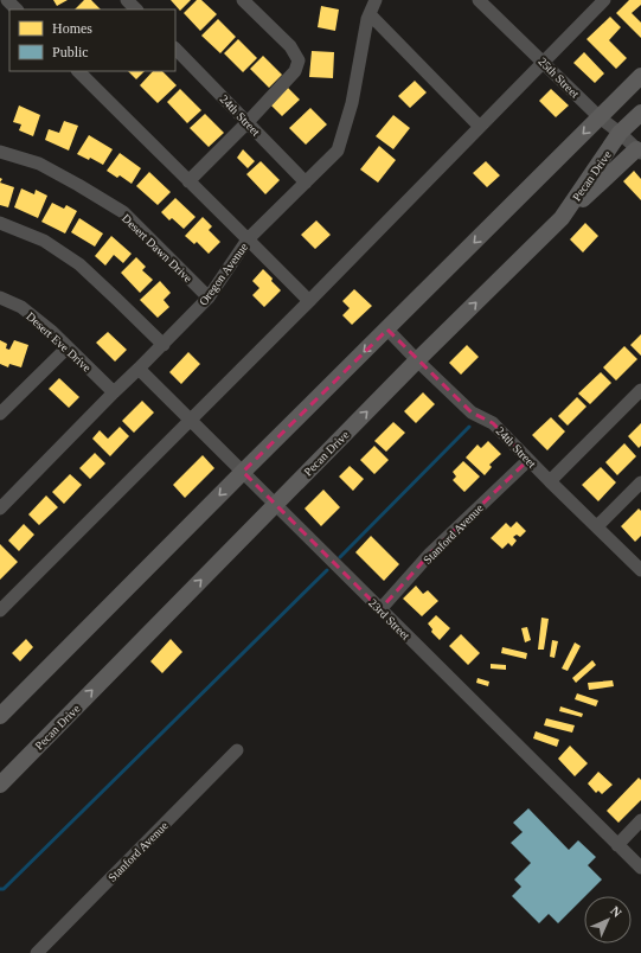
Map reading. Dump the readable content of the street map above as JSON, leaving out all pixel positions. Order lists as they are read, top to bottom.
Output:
{
  "streets": {
    "main road": ["Pecan Drive"],
    "street": [
      "25th Street",
      "24th Street",
      "Desert Dawn Drive",
      "Oregon Avenue",
      "Desert Eve Drive",
      "Stanford Avenue",
      "23rd Street"
    ]
  },
  "crossings": [
    ["25th Street", "Pecan Drive"],
    ["24th Street", "Pecan Drive"],
    ["24th Street", "Oregon Avenue"],
    ["24th Street", "Stanford Avenue"],
    ["Pecan Drive", "23rd Street"],
    ["Desert Dawn Drive", "Oregon Avenue"],
    ["Oregon Avenue", "Desert Eve Drive"],
    ["Oregon Avenue", "23rd Street"],
    ["Stanford Avenue", "23rd Street"]
  ],
  "legend": ["Homes", "Public"],
  "north": "top right"
}
